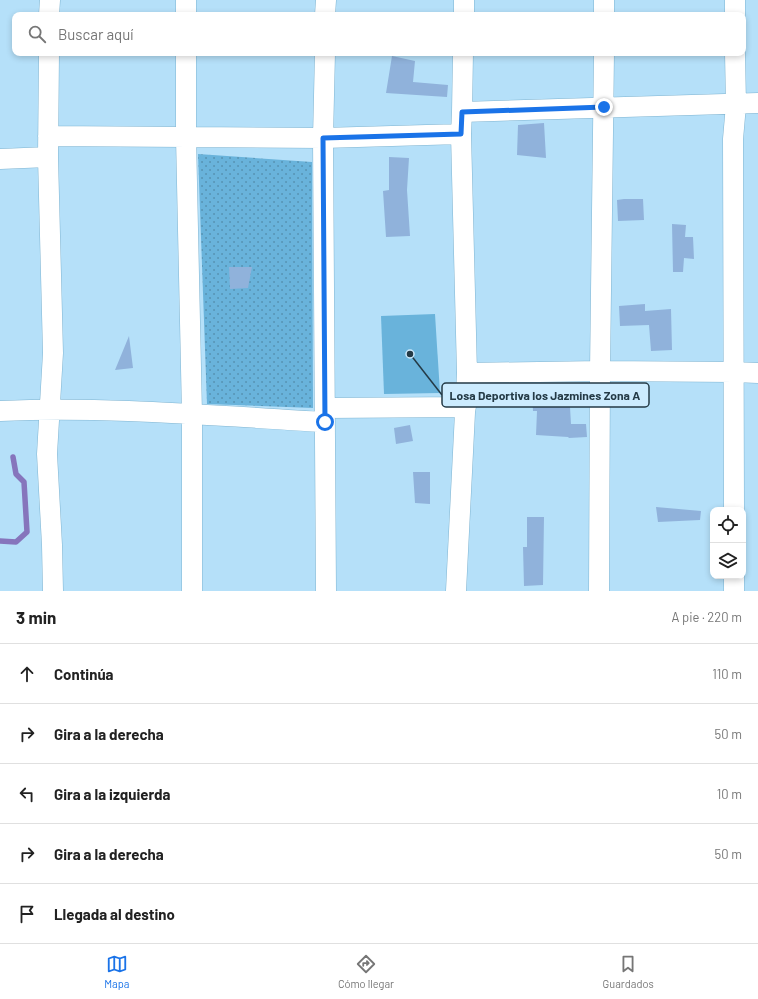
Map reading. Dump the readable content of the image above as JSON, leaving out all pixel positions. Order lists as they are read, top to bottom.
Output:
{
  "places": ["Losa Deportiva los Jazmines Zona A"],
  "page": {
    "search": "Buscar aquí",
    "heading": ["3 min", "A pie · 220 m"],
    "list": [
      ["Continúa", "110 m"],
      ["Gira a la derecha", "50 m"],
      ["Gira a la izquierda", "10 m"],
      ["Gira a la derecha", "50 m"],
      "Llegada al destino"
    ],
    "nav": ["Mapa", "Cómo llegar", "Guardados"]
  }
}
